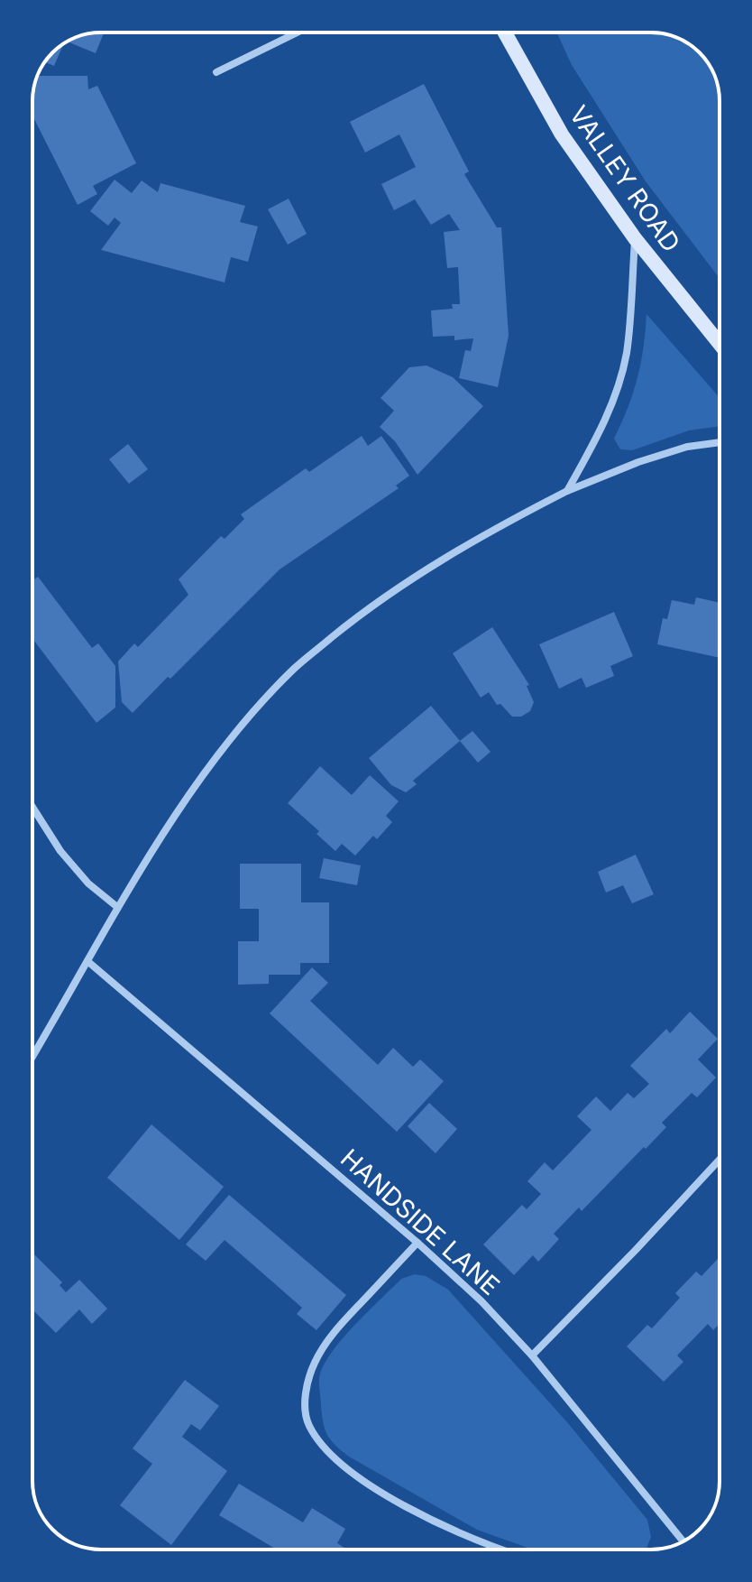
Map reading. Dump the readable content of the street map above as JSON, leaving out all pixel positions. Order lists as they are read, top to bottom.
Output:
{
  "streets": {
    "main road": ["VALLEY ROAD"],
    "street": ["HANDSIDE LANE"]
  }
}
